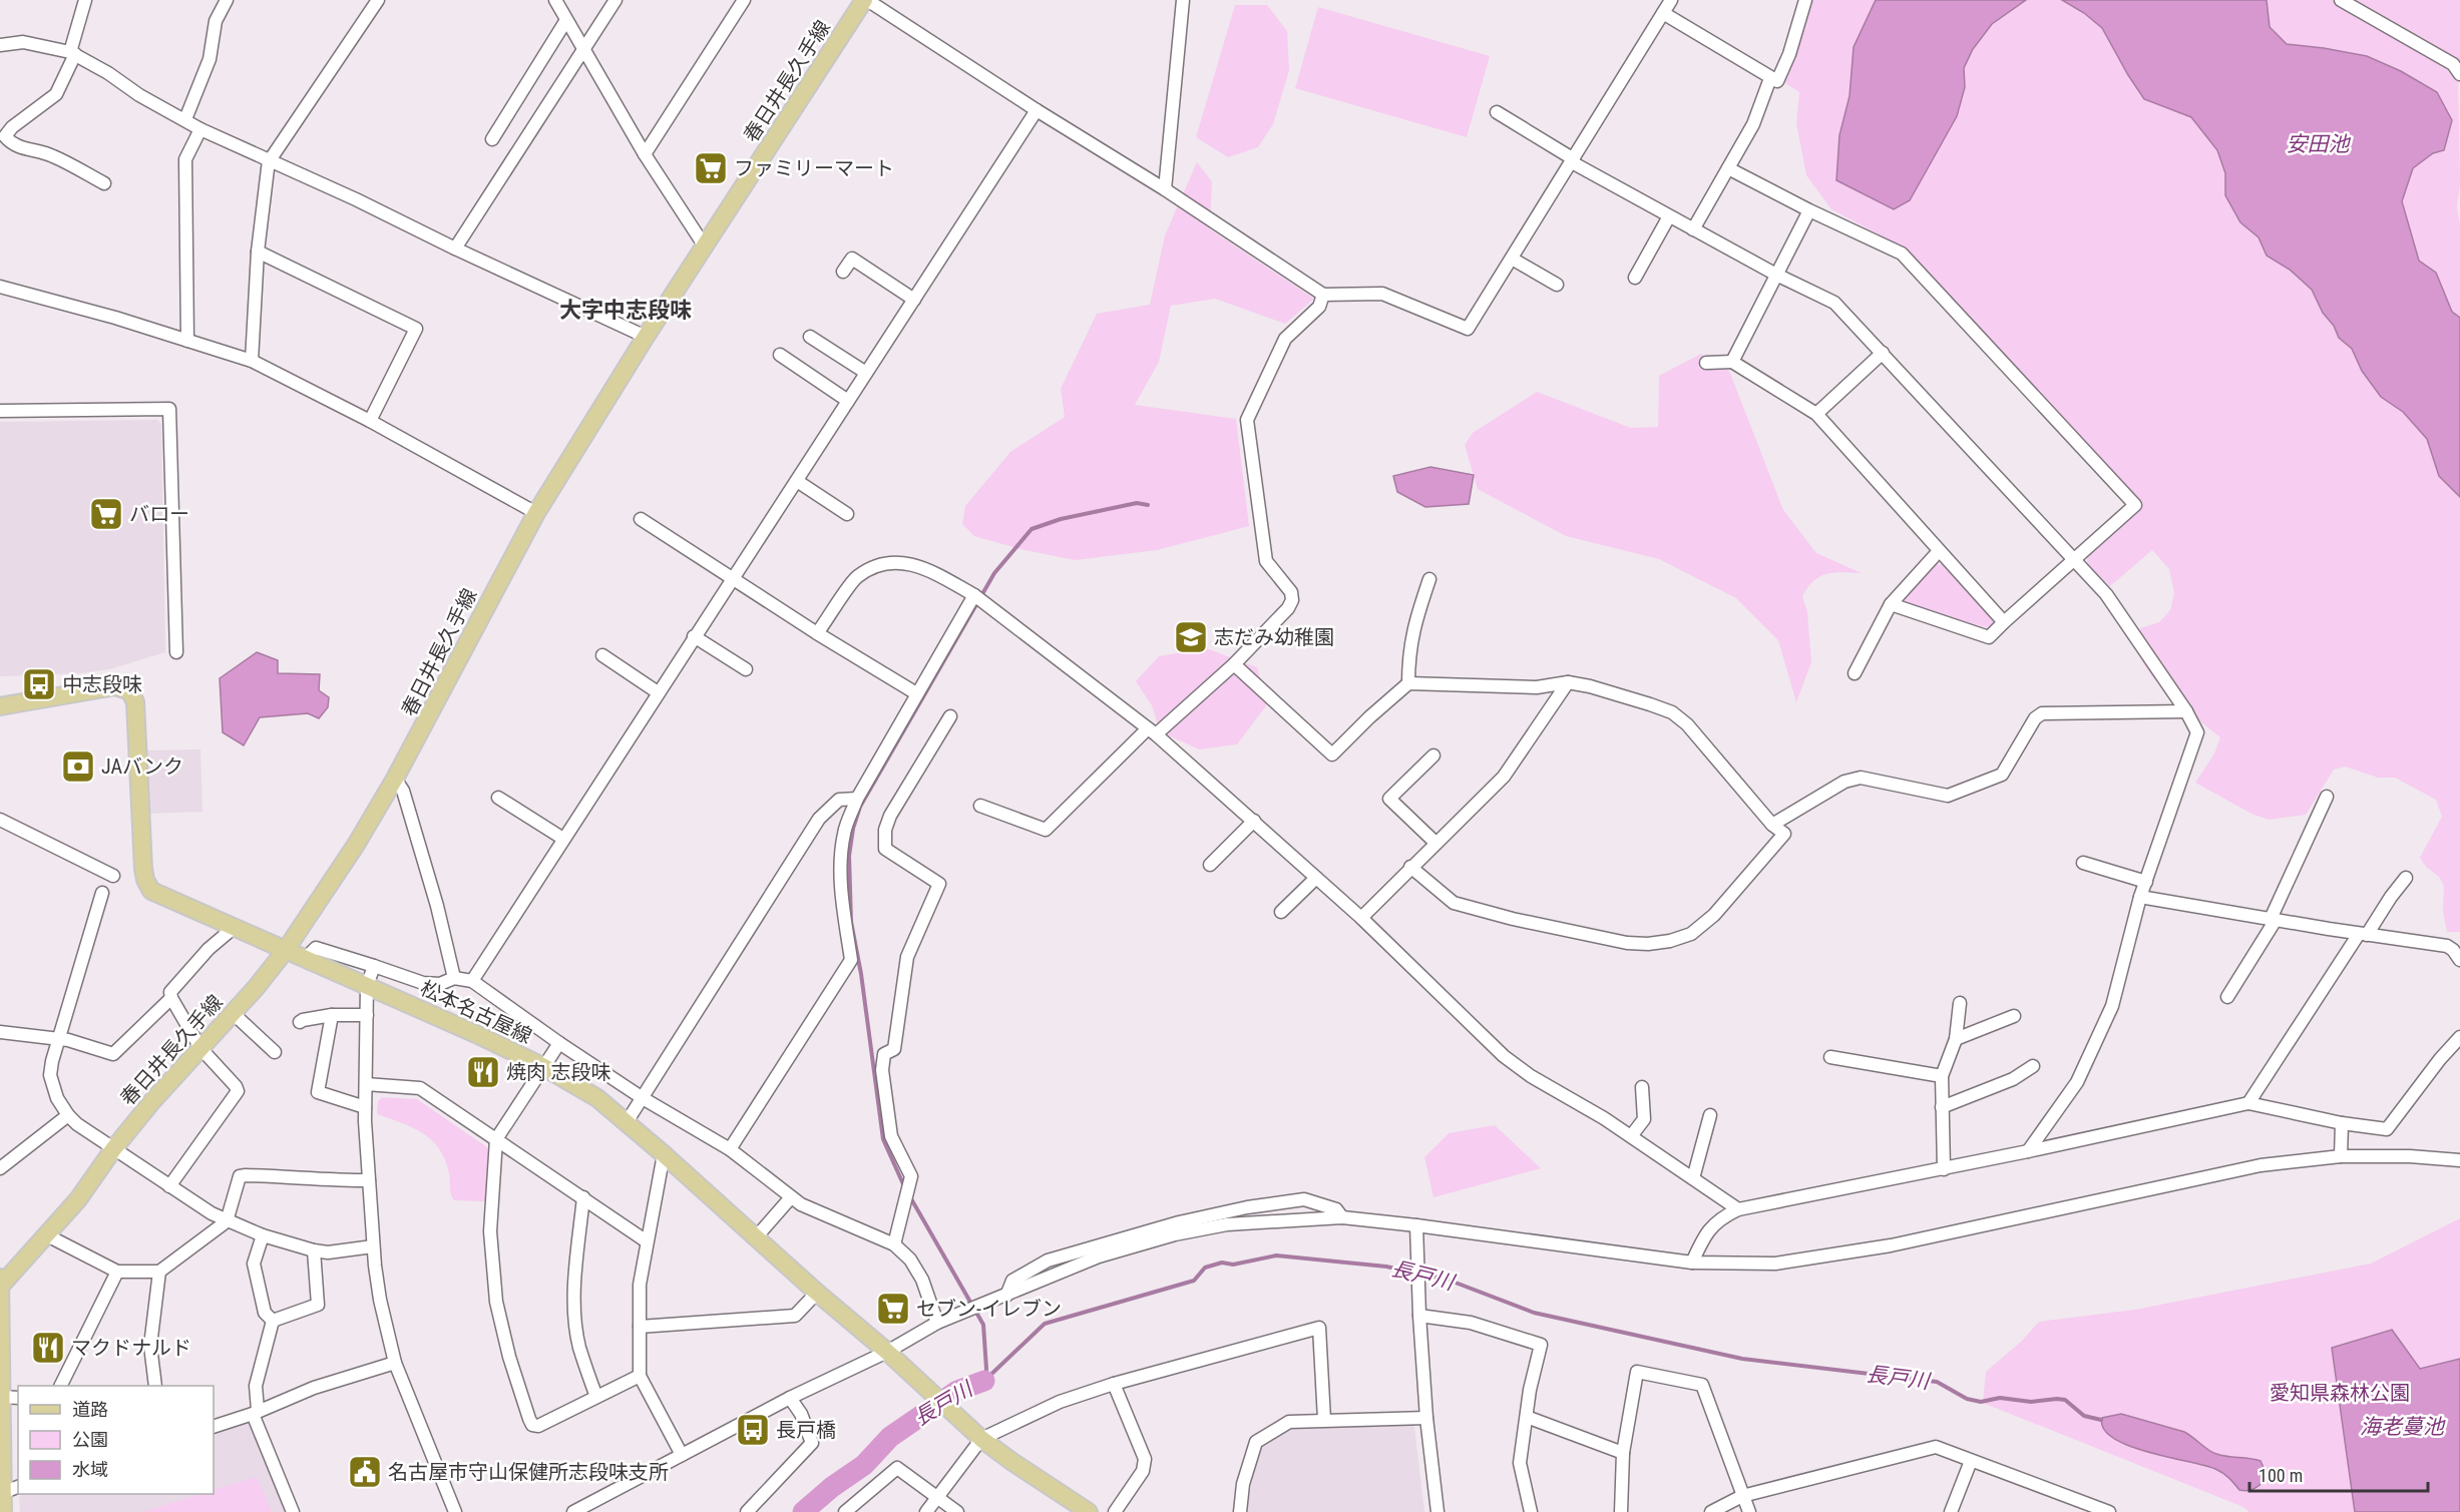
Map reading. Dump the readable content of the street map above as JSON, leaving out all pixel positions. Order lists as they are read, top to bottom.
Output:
{
  "streets": {
    "main road": ["春日井長久手線", "松本名古屋線"]
  },
  "crossings": [
    ["春日井長久手線", "松本名古屋線"]
  ],
  "districts": ["大字中志段味"],
  "water": ["安田池", "長戸川", "海老蔓池"],
  "parks": ["愛知県森林公園"],
  "places": {
    "supermarket": ["ファミリーマート", "バロー", "セブン-イレブン"],
    "school or university": ["志だみ幼稚園"],
    "bus stop": ["中志段味", "長戸橋"],
    "bank": ["JAバンク"],
    "restaurant": ["焼肉 志段味", "マクドナルド"],
    "public building": ["名古屋市守山保健所志段味支所"]
  },
  "legend": ["道路", "公園", "水域"],
  "scale_bar": "100 m"
}
